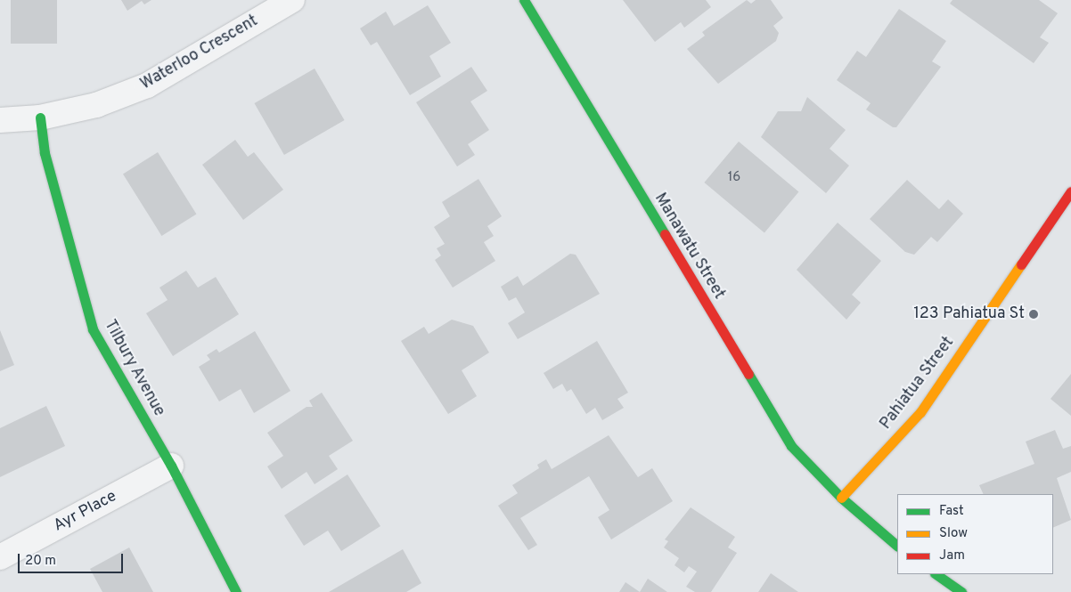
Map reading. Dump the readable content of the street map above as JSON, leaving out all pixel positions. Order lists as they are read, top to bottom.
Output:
{
  "streets": {
    "street": [
      "Waterloo Crescent",
      "Manawatu Street",
      "Tilbury Avenue",
      "Pahiatua Street",
      "Ayr Place"
    ]
  },
  "crossings": [
    ["Waterloo Crescent", "Tilbury Avenue"],
    ["Manawatu Street", "Pahiatua Street"],
    ["Tilbury Avenue", "Ayr Place"]
  ],
  "places": ["123 Pahiatua St"],
  "house_numbers": ["16"],
  "legend": ["Fast", "Slow", "Jam"],
  "scale_bar": "20 m"
}
